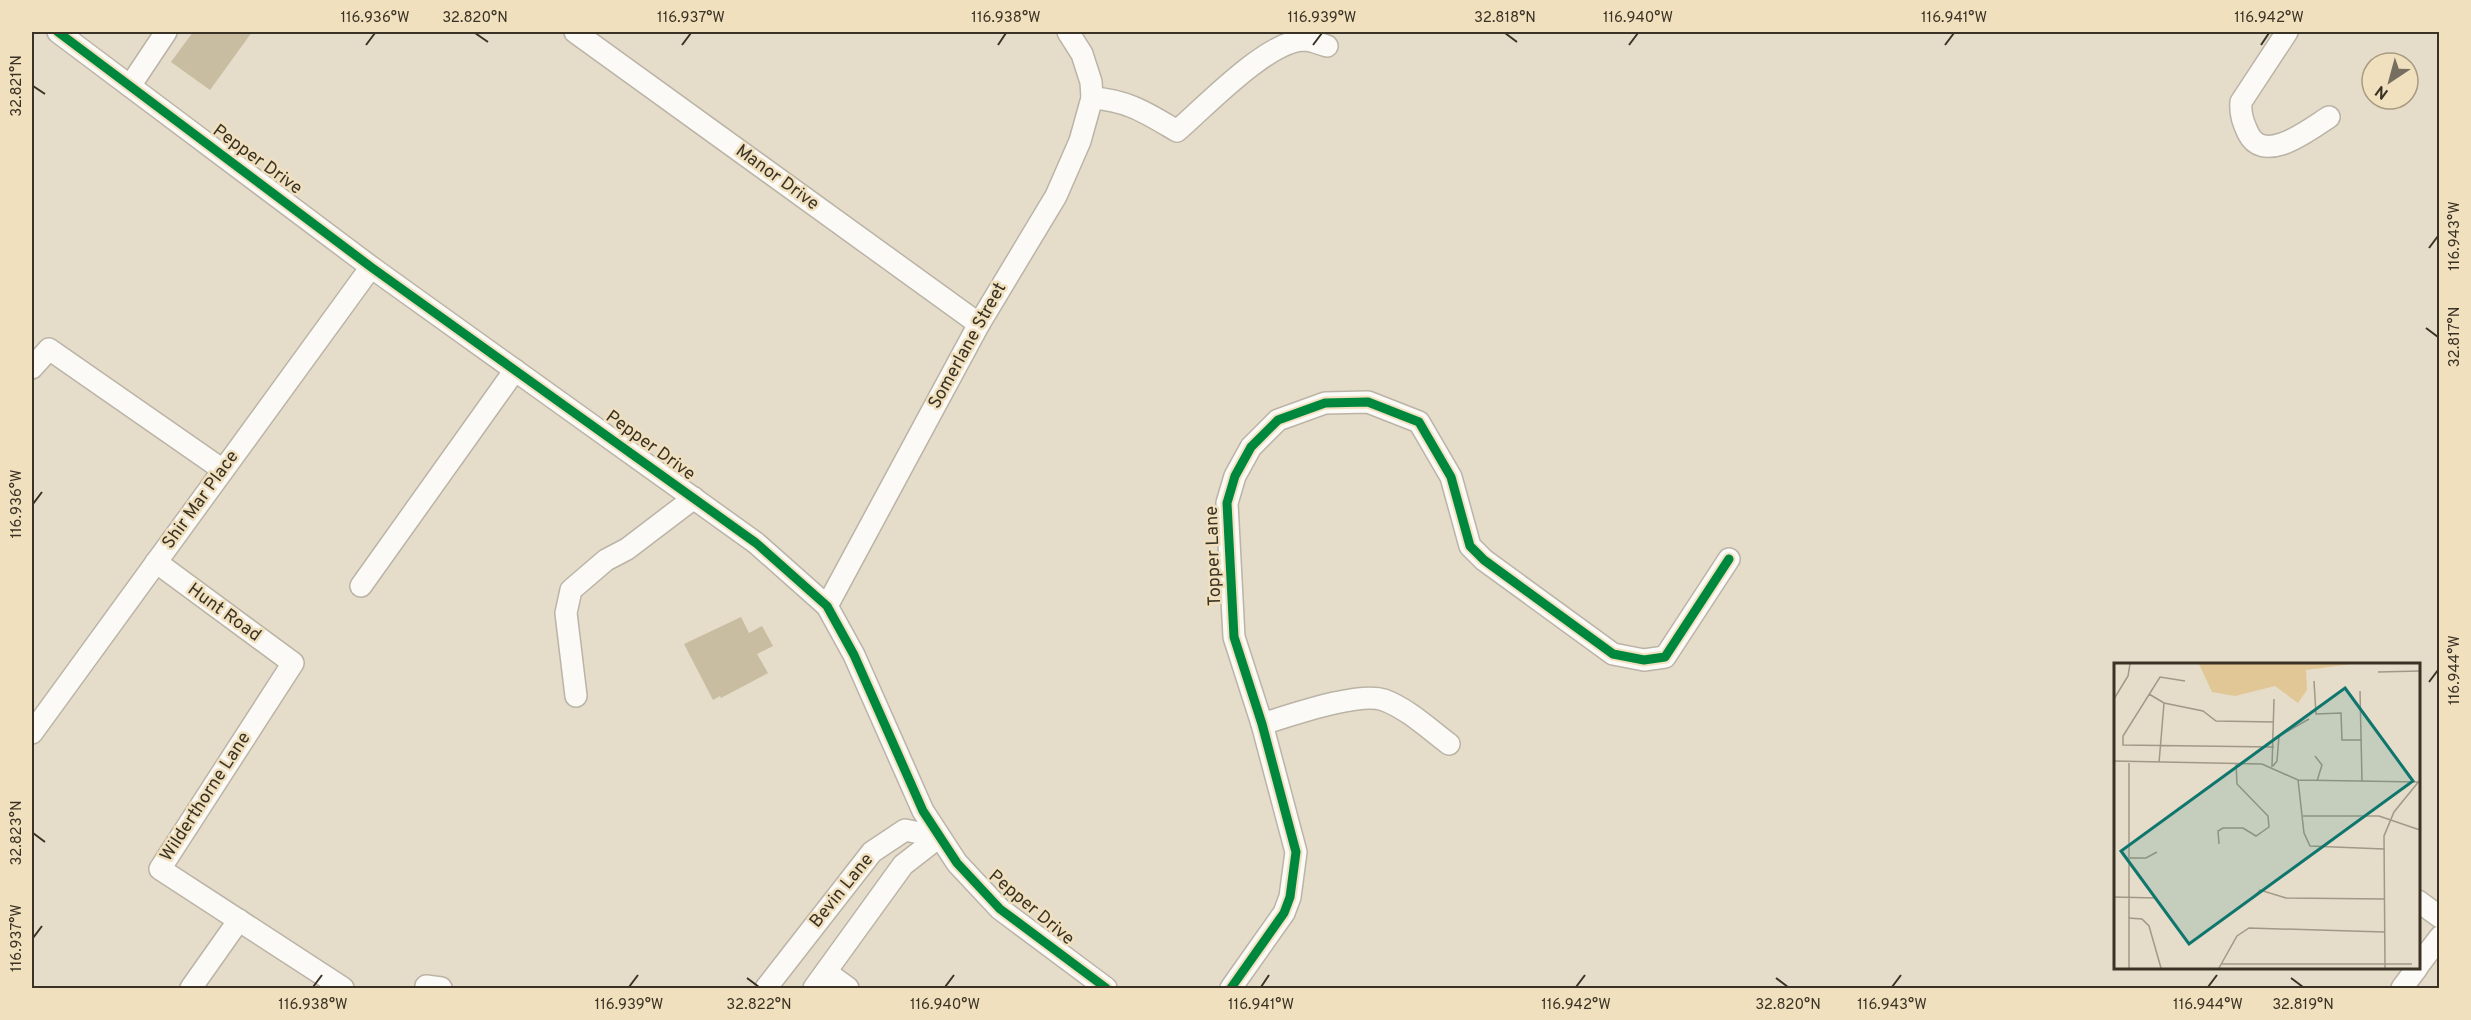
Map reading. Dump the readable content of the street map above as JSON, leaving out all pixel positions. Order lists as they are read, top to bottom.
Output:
{
  "streets": {
    "street": [
      "Pepper Drive",
      "Manor Drive",
      "Somerlane Street",
      "Shir Mar Place",
      "Topper Lane",
      "Hunt Road",
      "Wilderthorne Lane",
      "Bevin Lane"
    ]
  },
  "crossings": [
    ["Pepper Drive", "Somerlane Street"],
    ["Pepper Drive", "Shir Mar Place"],
    ["Pepper Drive", "Bevin Lane"],
    ["Manor Drive", "Somerlane Street"],
    ["Shir Mar Place", "Hunt Road"],
    ["Hunt Road", "Wilderthorne Lane"]
  ],
  "north": "bottom left",
  "coordinates": [
    "116.936°W",
    "32.820°N",
    "116.937°W",
    "116.938°W",
    "116.939°W",
    "32.818°N",
    "116.940°W",
    "116.941°W",
    "116.942°W",
    "32.821°N",
    "116.943°W",
    "32.817°N",
    "116.944°W",
    "32.823°N",
    "32.822°N",
    "32.819°N"
  ]
}
